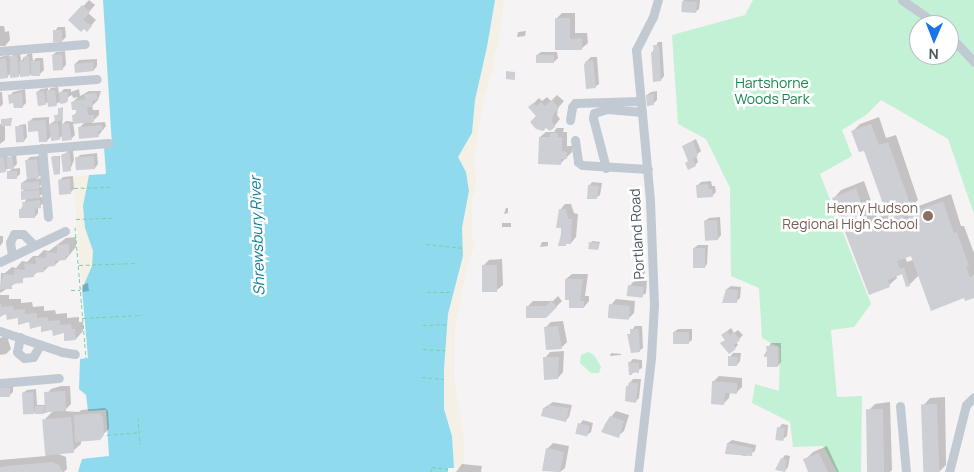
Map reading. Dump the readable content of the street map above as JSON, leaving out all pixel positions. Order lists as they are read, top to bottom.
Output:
{
  "streets": {
    "street": ["Portland Road"]
  },
  "water": ["Shrewsbury River"],
  "parks": ["Hartshorne Woods Park"],
  "places": ["Henry Hudson Regional High School"],
  "north": "bottom"
}
